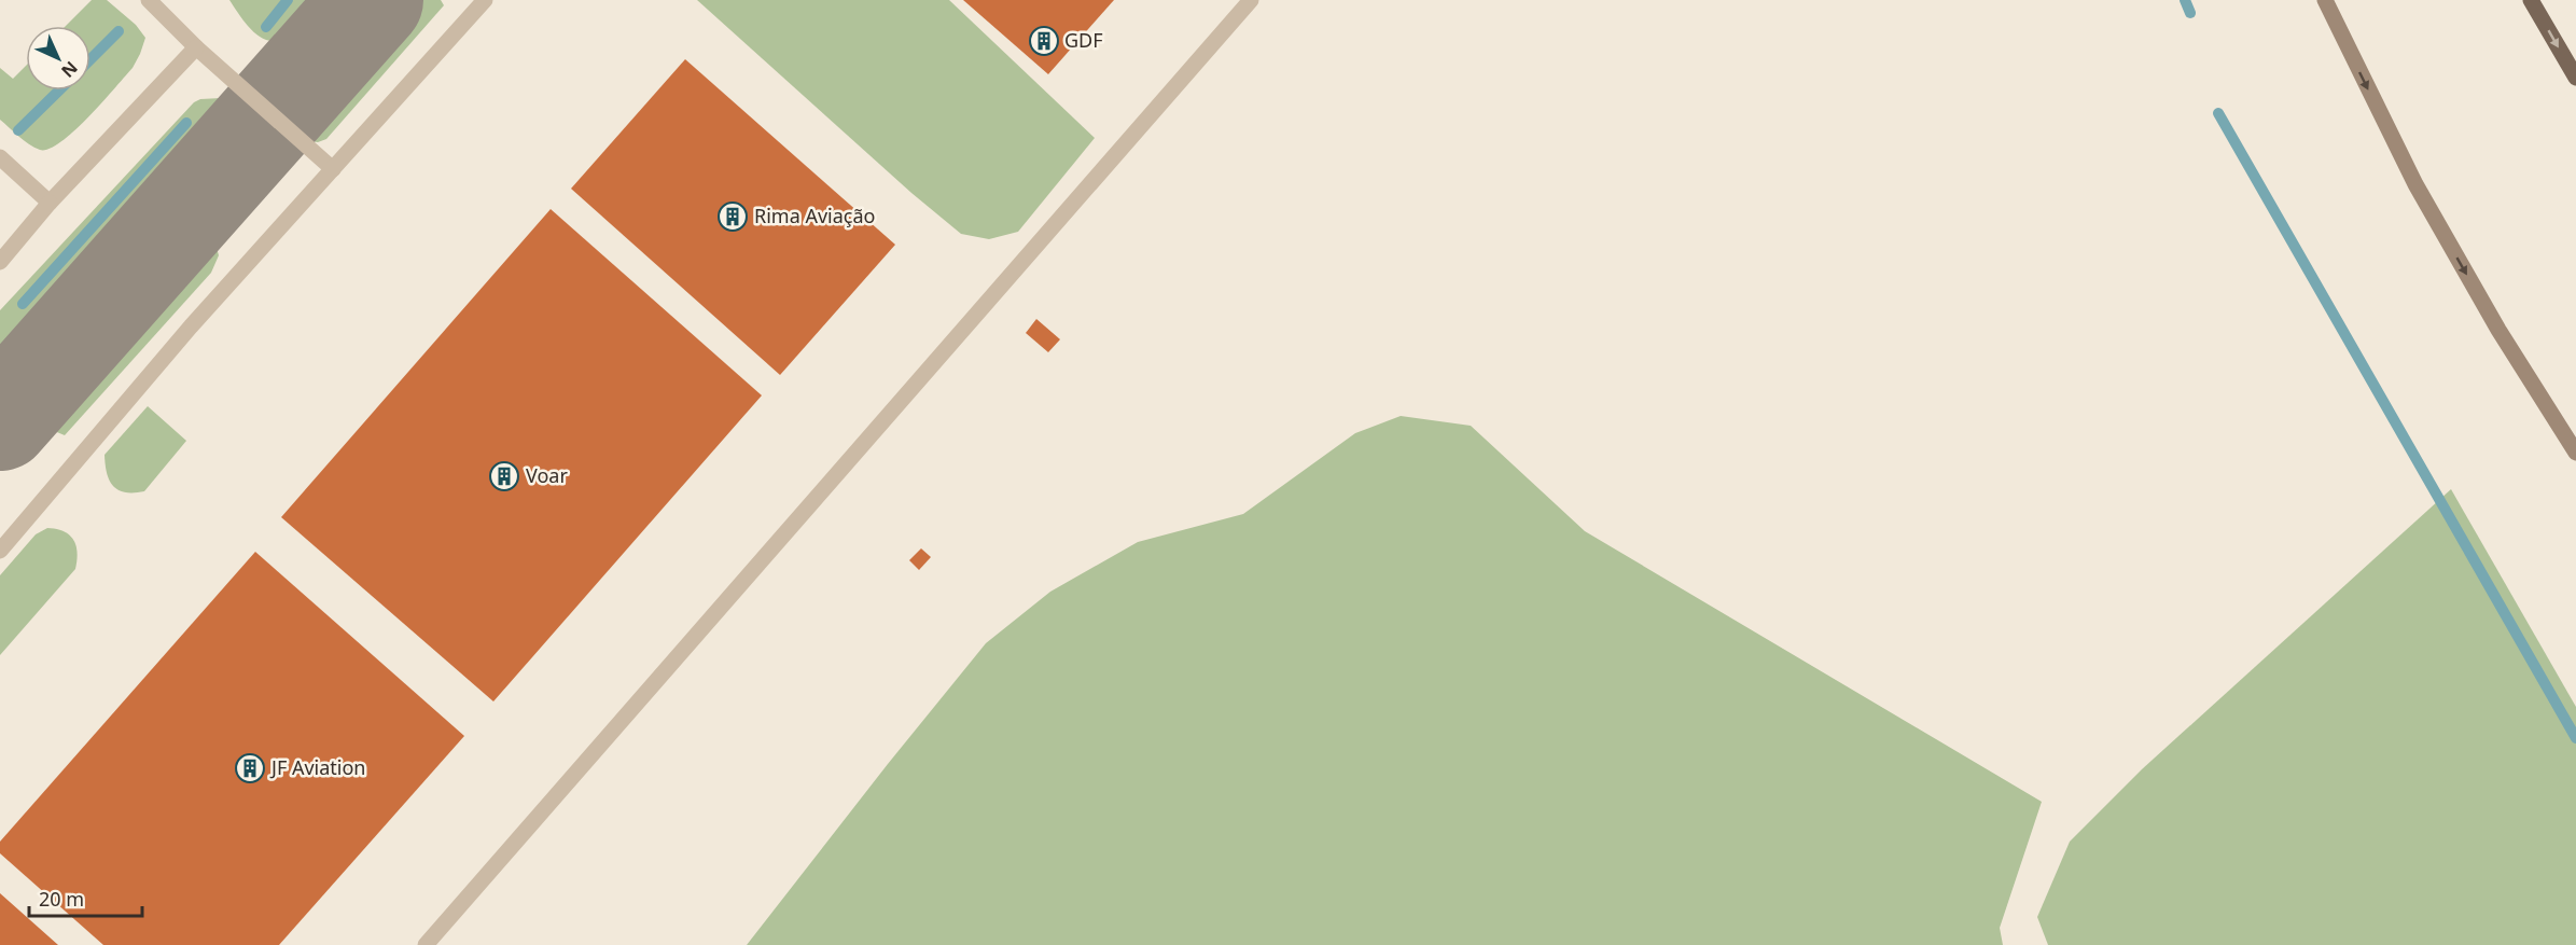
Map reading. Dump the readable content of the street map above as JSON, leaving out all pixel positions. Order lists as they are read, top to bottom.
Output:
{
  "places": {
    "building": [
      "GDF",
      "Rima Aviação",
      "Voar",
      "JF Aviation"
    ]
  },
  "scale_bar": "20 m",
  "north": "bottom right"
}
